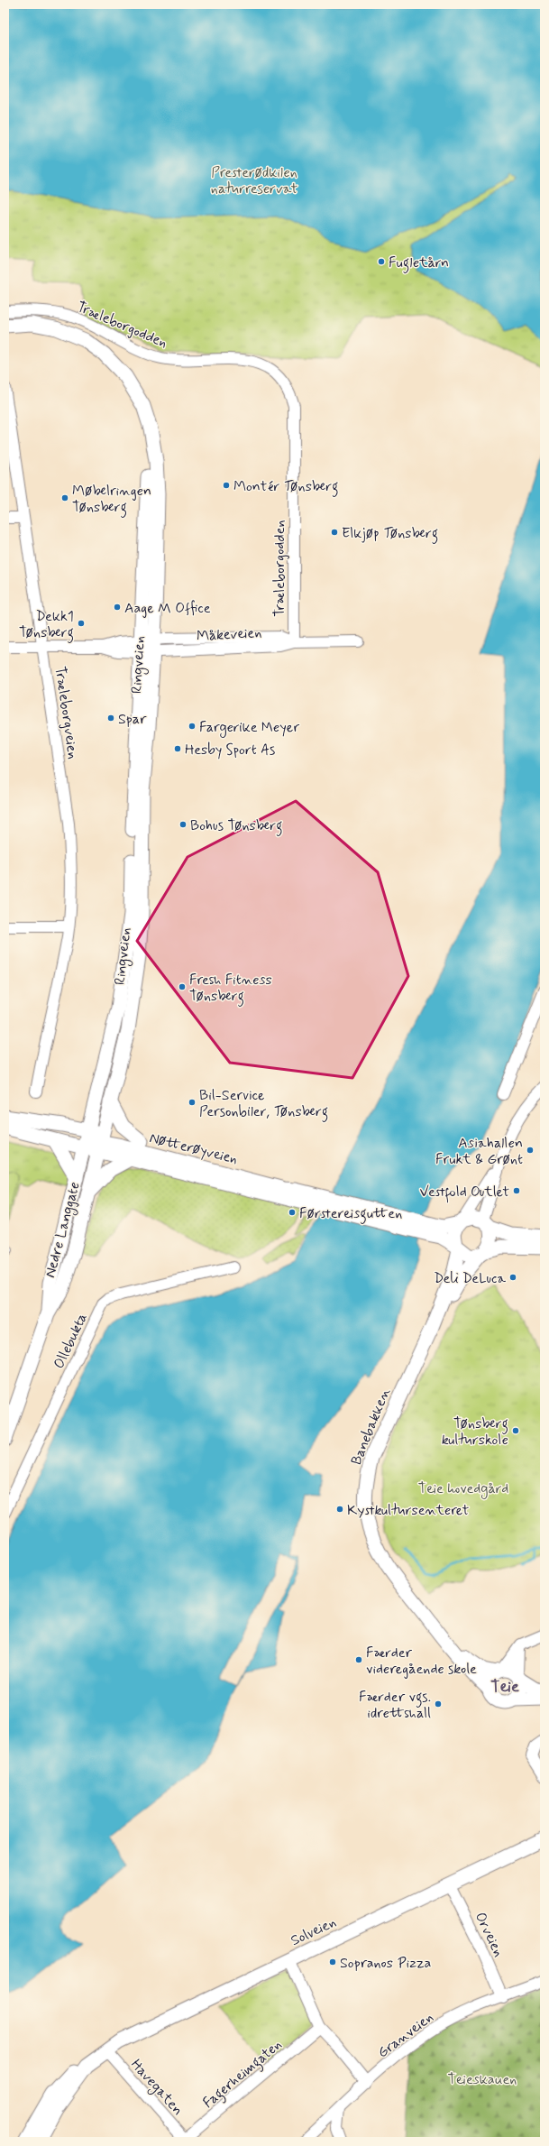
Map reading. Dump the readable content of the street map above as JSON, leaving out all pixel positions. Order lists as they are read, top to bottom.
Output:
{
  "streets": {
    "main road": [
      "Ringveien",
      "Nøtterøyveien",
      "Nedre Langgate",
      "Banebakken",
      "Solveien"
    ],
    "street": [
      "Træleborgodden",
      "Træleborgveien",
      "Ollebukta",
      "Orveien",
      "Granveien",
      "Fagerheimgaten",
      "Havegaten"
    ]
  },
  "crossings": [
    ["Ringveien", "Nøtterøyveien"],
    ["Ringveien", "Nedre Langgate"],
    ["Nøtterøyveien", "Nedre Langgate"],
    ["Solveien", "Orveien"],
    ["Solveien", "Havegaten"],
    ["Orveien", "Granveien"],
    ["Fagerheimgaten", "Havegaten"]
  ],
  "districts": ["Teie"],
  "parks": ["Presterødkilen naturreservat", "Teie hovedgård", "Teieskauen"],
  "places": [
    "Fugletårn",
    "Montér Tønsberg",
    "Møbelringen Tønsberg",
    "Elkjøp Tønsberg",
    "Aage M Office",
    "Dekk1 Tønsberg",
    "Spar",
    "Fargerike Meyer",
    "Hesby Sport As",
    "Bohus Tønsberg",
    "Fresh Fitness Tønsberg",
    "Bil-Service Personbiler, Tønsberg",
    "Asiahallen Frukt & Grønt",
    "Vestfold Outlet",
    "Førstereisgutten",
    "Deli DeLuca",
    "Tønsberg kulturskole",
    "Kystkultursenteret",
    "Færder videregående skole",
    "Færder vgs. idrettshall",
    "Sopranos Pizza"
  ]
}
